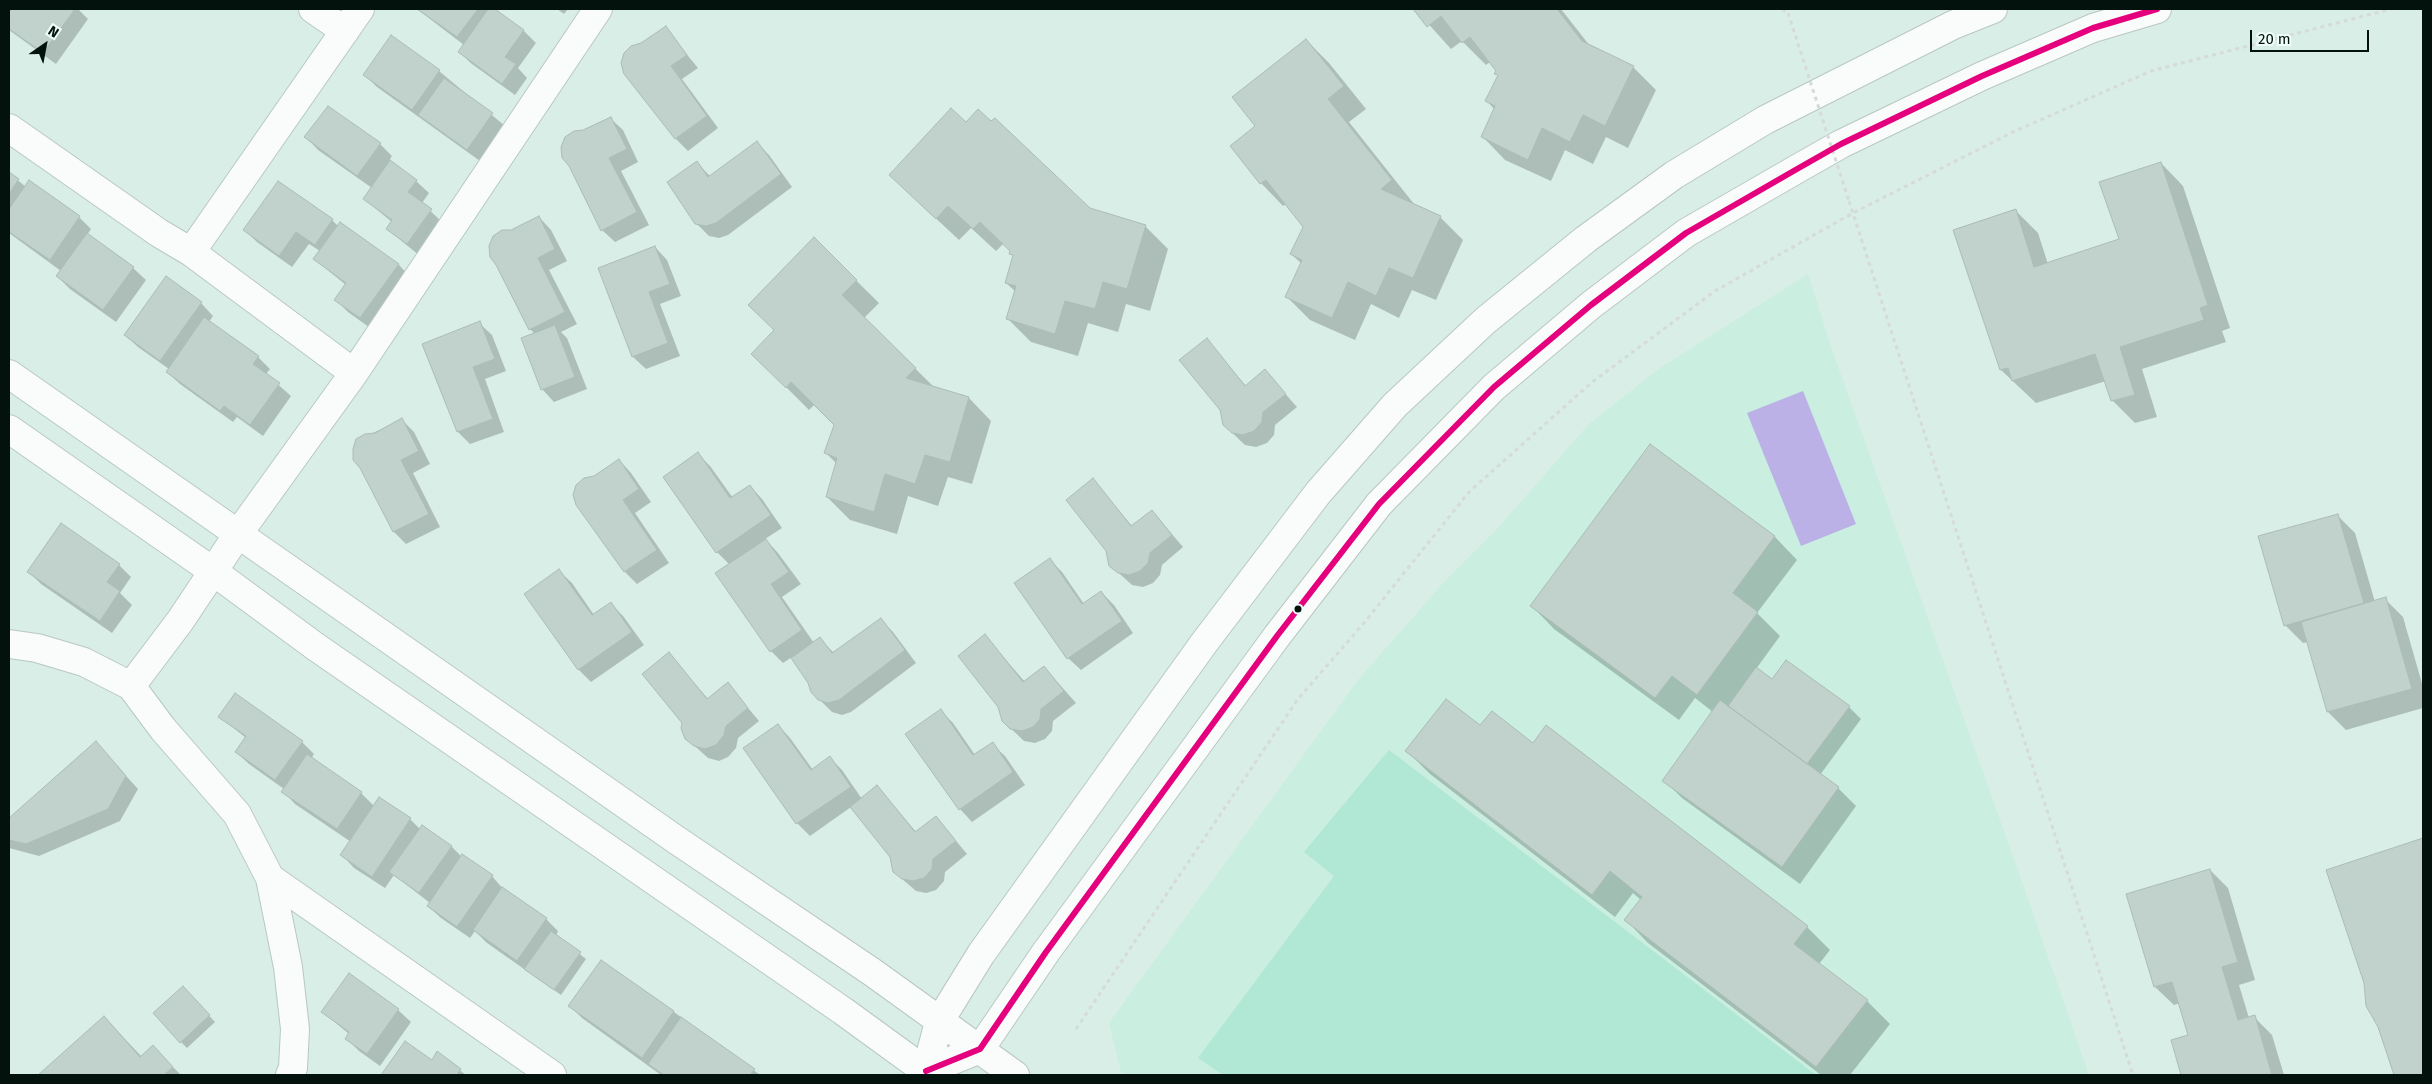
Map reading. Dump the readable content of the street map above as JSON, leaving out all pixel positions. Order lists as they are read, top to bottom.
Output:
{
  "scale_bar": "20 m",
  "north": "top right"
}
